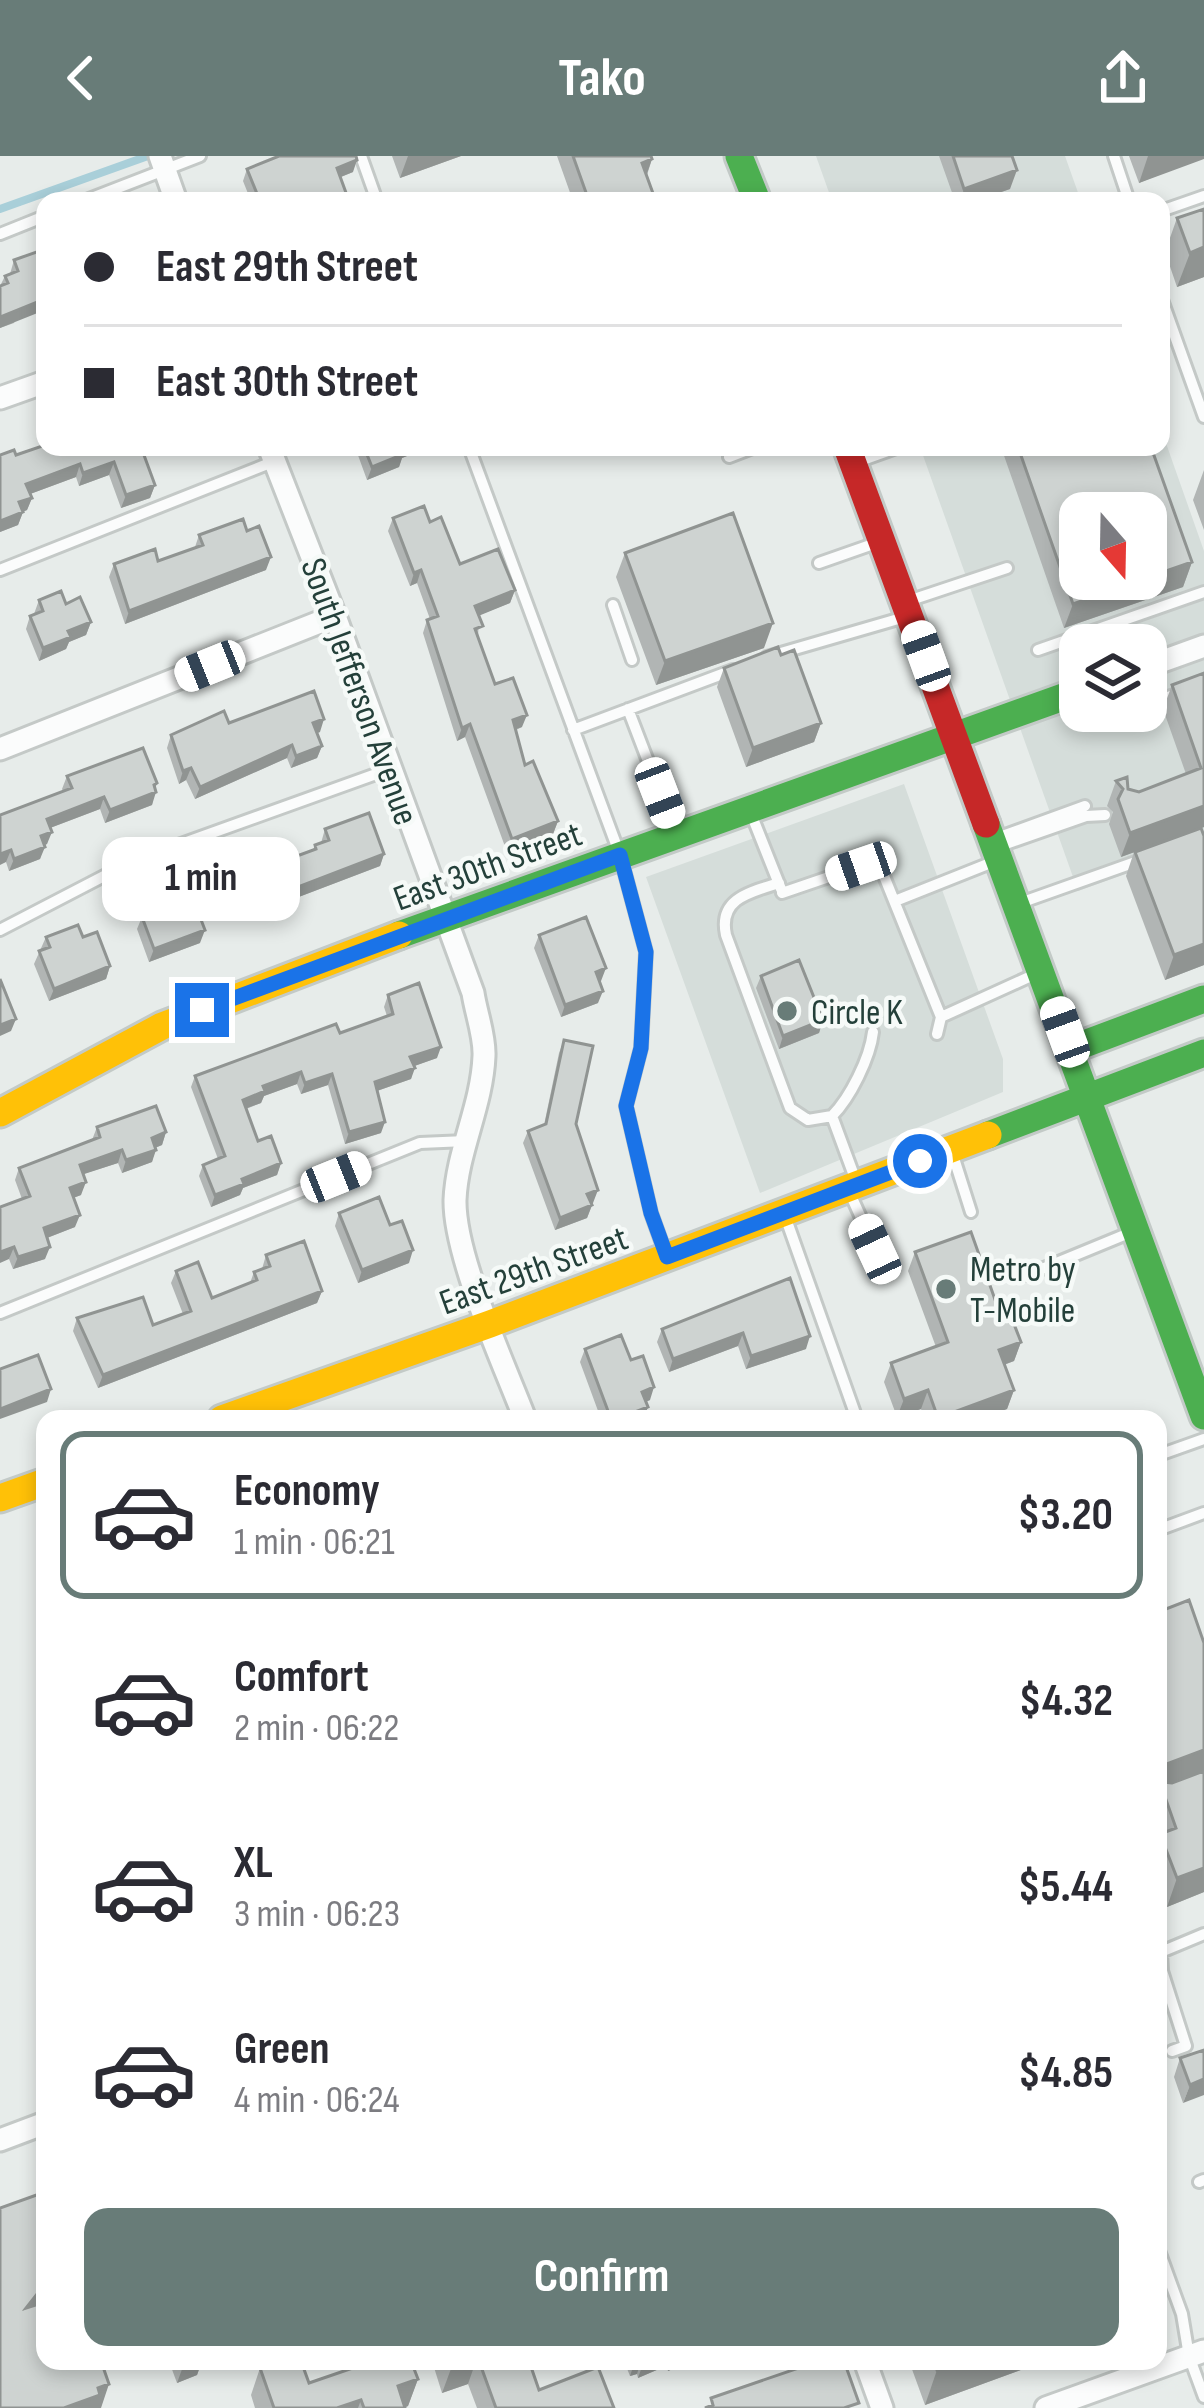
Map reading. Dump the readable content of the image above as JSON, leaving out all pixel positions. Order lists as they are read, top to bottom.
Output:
{
  "streets": {
    "street": ["South Jefferson Avenue", "East 30th Street", "East 29th Street"]
  },
  "crossings": [
    ["South Jefferson Avenue", "East 30th Street"],
    ["South Jefferson Avenue", "East 29th Street"]
  ],
  "places": ["Circle K", "Metro by T-Mobile"],
  "north": "bottom",
  "page": {
    "header": "Tako",
    "banner": ["East 29th Street", "East 30th Street"],
    "bubble": "1 min",
    "list": [
      {
        "name": "Economy",
        "note": "1 min · 06:21",
        "value": "$3.20"
      },
      {
        "name": "Comfort",
        "note": "2 min · 06:22",
        "value": "$4.32"
      },
      {
        "name": "XL",
        "note": "3 min · 06:23",
        "value": "$5.44"
      },
      {
        "name": "Green",
        "note": "4 min · 06:24",
        "value": "$4.85"
      }
    ],
    "buttons": "Confirm"
  }
}
